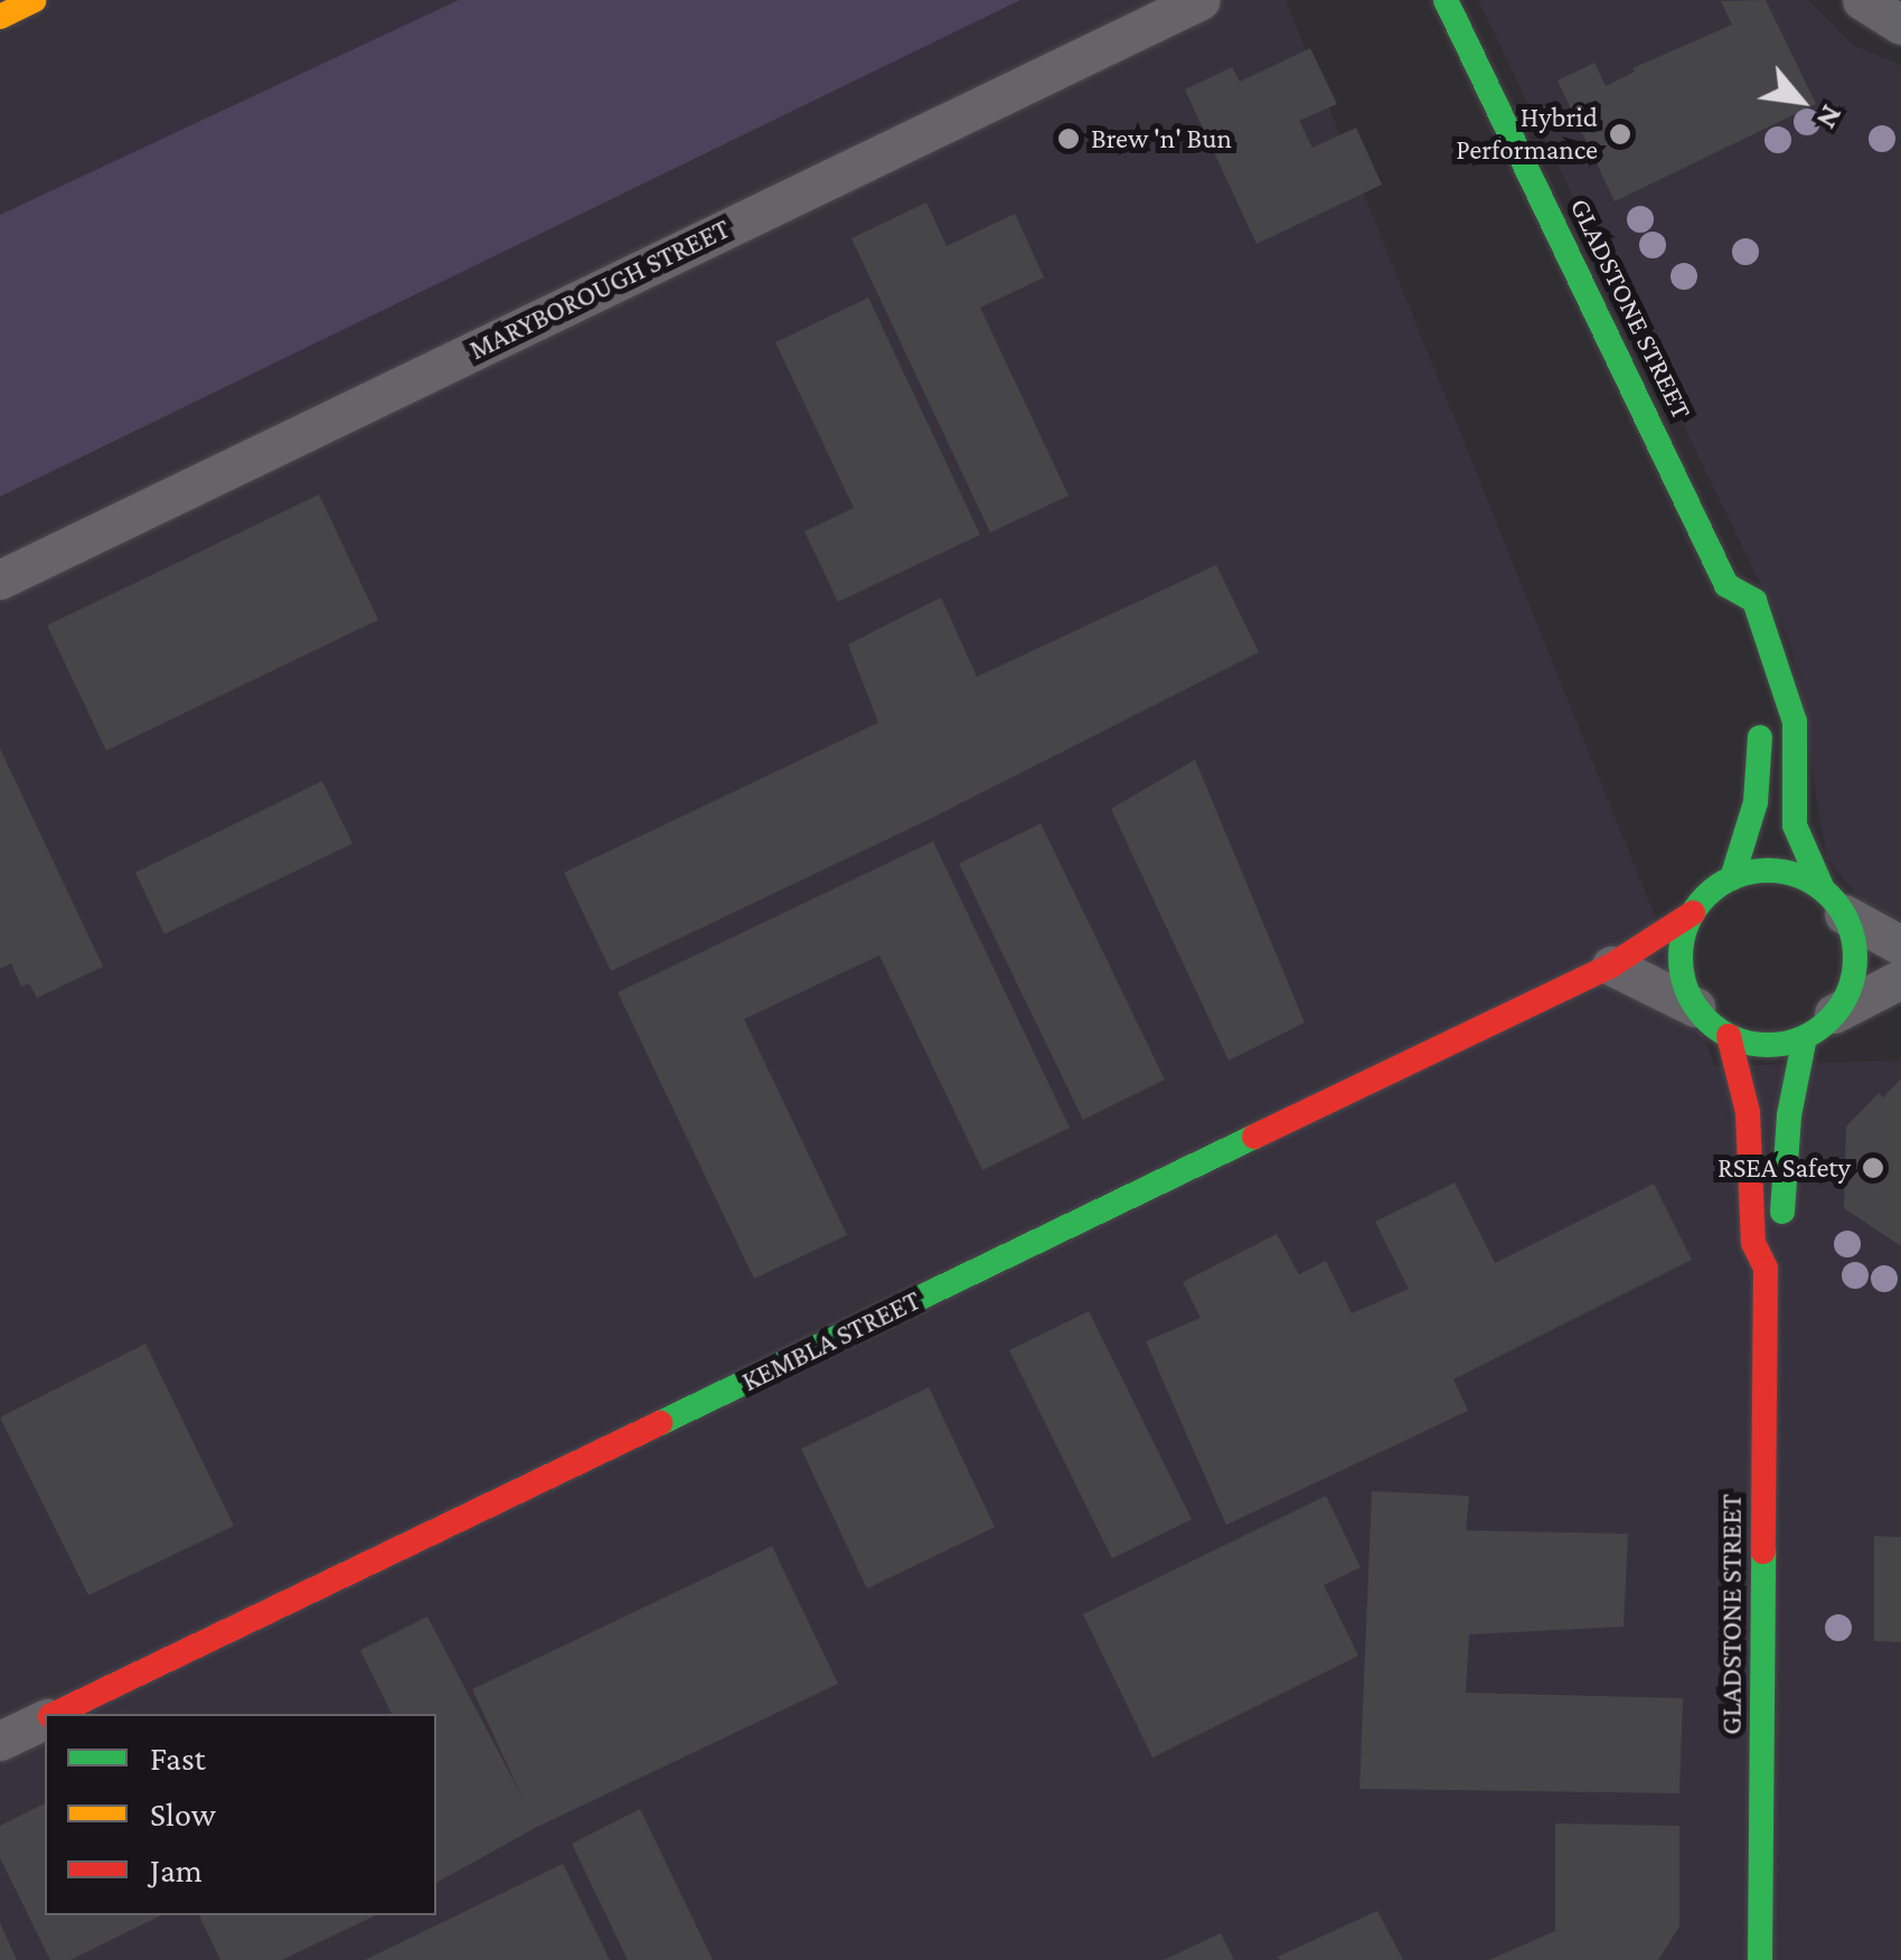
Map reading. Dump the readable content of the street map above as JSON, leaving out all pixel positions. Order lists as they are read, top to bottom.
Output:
{
  "streets": {
    "street": ["MARYBOROUGH STREET", "GLADSTONE STREET", "KEMBLA STREET"]
  },
  "crossings": [
    ["GLADSTONE STREET", "KEMBLA STREET"]
  ],
  "places": ["Hybrid Performance", "Brew 'n' Bun", "RSEA Safety"],
  "legend": ["Fast", "Slow", "Jam"],
  "north": "bottom right"
}
